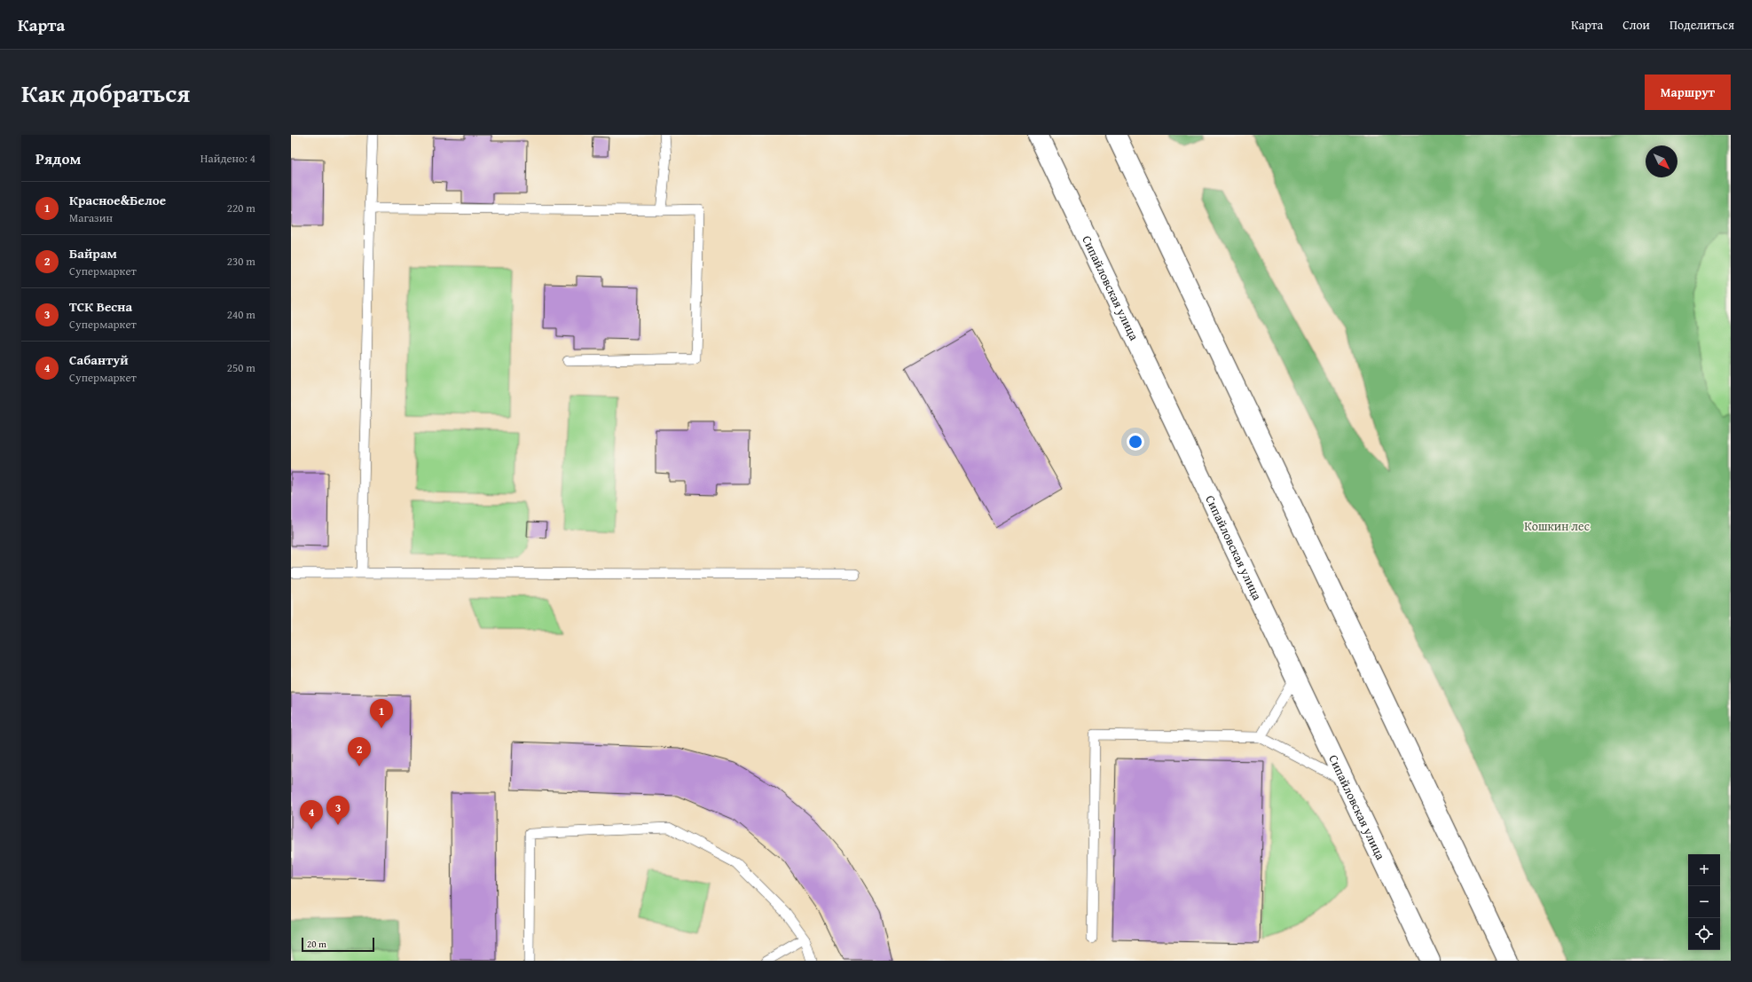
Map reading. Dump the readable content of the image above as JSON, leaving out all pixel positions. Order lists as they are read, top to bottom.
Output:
{
  "streets": {
    "main road": ["Сипайловская улица"]
  },
  "parks": ["Кошкин лес"],
  "scale_bar": "20 m",
  "north": "bottom right",
  "page": {
    "header": "Карта",
    "nav": ["Карта", "Слои", "Поделиться"],
    "title": "Как добраться",
    "buttons": "Маршрут",
    "heading": ["Рядом", "Найдено: 4"],
    "list": [
      {
        "mark": "1",
        "name": "Красное&Белое",
        "note": "Магазин",
        "value": "220 m"
      },
      {
        "mark": "2",
        "name": "Байрам",
        "note": "Супермаркет",
        "value": "230 m"
      },
      {
        "mark": "3",
        "name": "ТСК Весна",
        "note": "Супермаркет",
        "value": "240 m"
      },
      {
        "mark": "4",
        "name": "Сабантуй",
        "note": "Супермаркет",
        "value": "250 m"
      }
    ],
    "pins": [
      "1",
      "2",
      "3",
      "4"
    ],
    "map_buttons": ["+", "−"],
    "scale": "20 m"
  }
}
